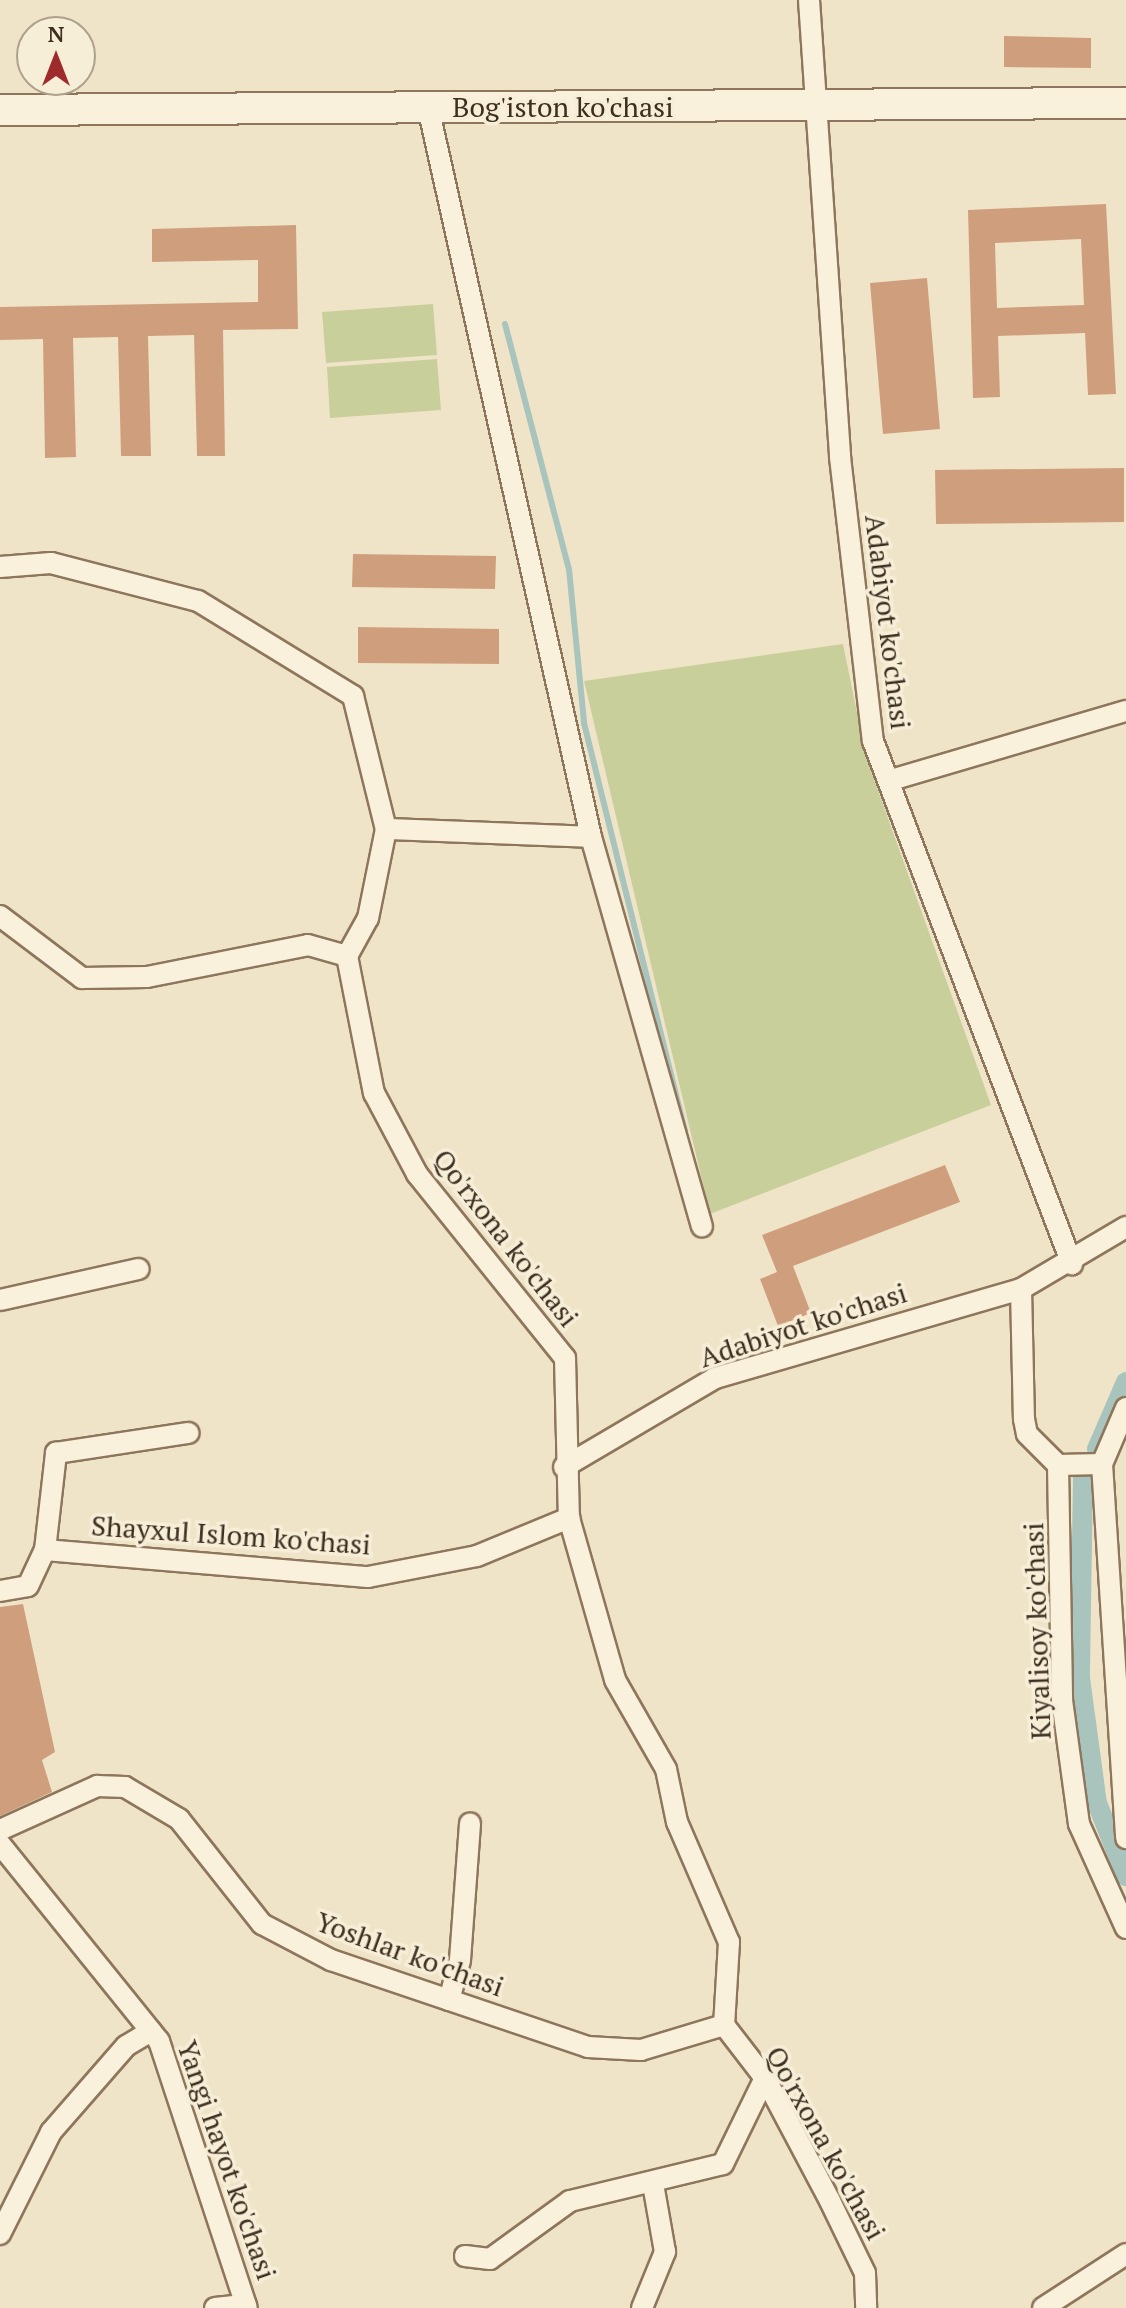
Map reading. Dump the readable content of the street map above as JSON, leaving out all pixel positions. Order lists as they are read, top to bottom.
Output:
{
  "streets": {
    "main road": ["Bog'iston ko'chasi"],
    "street": [
      "Adabiyot ko'chasi",
      "Qo'rxona ko'chasi",
      "Shayxul Islom ko'chasi",
      "Kiyalisoy ko'chasi",
      "Yoshlar ko'chasi",
      "Yangi hayot ko'chasi"
    ]
  },
  "crossings": [
    ["Bog'iston ko'chasi", "Adabiyot ko'chasi"],
    ["Adabiyot ko'chasi", "Qo'rxona ko'chasi"],
    ["Qo'rxona ko'chasi", "Shayxul Islom ko'chasi"],
    ["Qo'rxona ko'chasi", "Yoshlar ko'chasi"]
  ],
  "north": "top"
}
